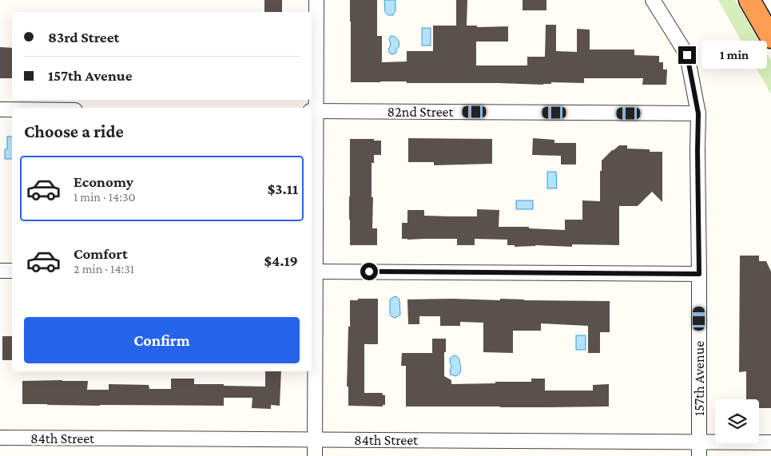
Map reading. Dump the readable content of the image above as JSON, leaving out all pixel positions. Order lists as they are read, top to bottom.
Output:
{
  "streets": {
    "street": ["82nd Street", "157th Avenue", "84th Street"]
  },
  "crossings": [
    ["82nd Street", "157th Avenue"],
    ["157th Avenue", "84th Street"]
  ],
  "page": {
    "banner": ["83rd Street", "157th Avenue"],
    "bubble": "1 min",
    "heading": "Choose a ride",
    "list": [
      {
        "name": "Economy",
        "note": "1 min · 14:30",
        "value": "$3.11"
      },
      {
        "name": "Comfort",
        "note": "2 min · 14:31",
        "value": "$4.19"
      }
    ],
    "buttons": "Confirm"
  }
}
